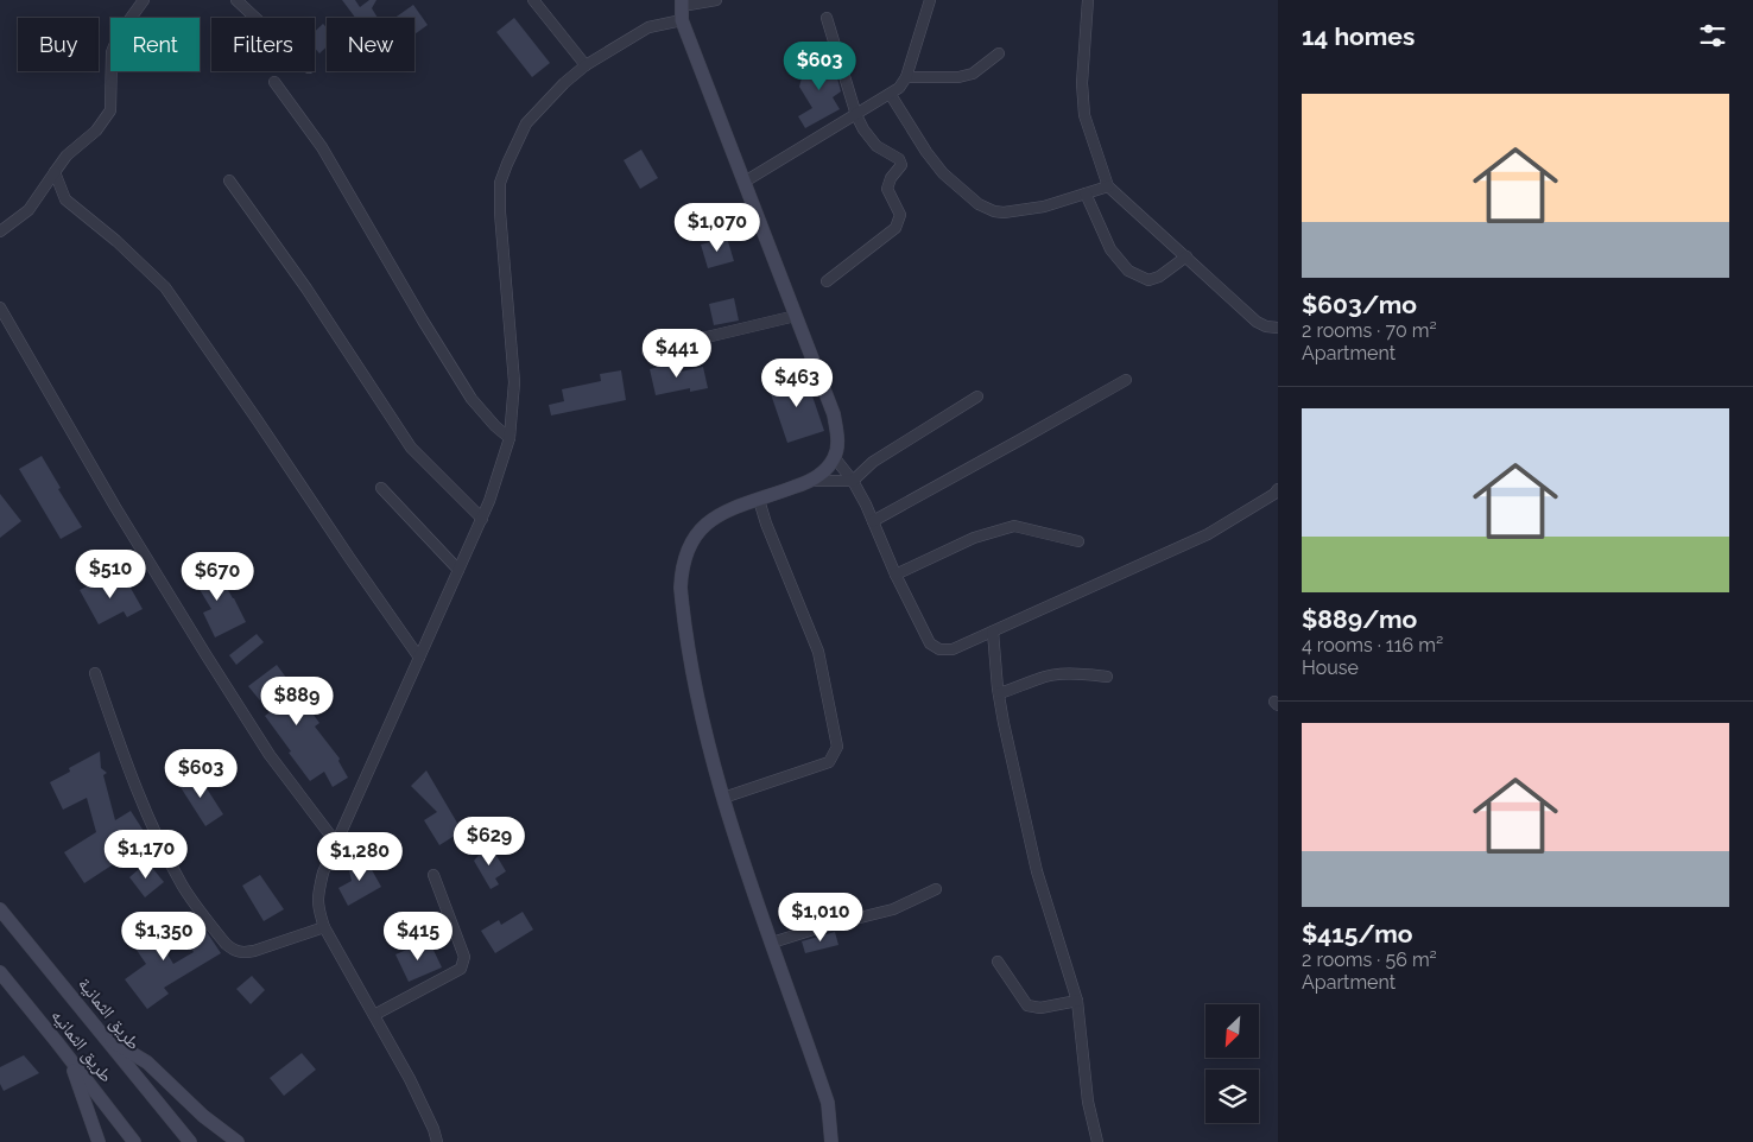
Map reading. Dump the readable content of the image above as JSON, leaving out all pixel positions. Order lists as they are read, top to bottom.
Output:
{
  "streets": {
    "street": ["طريق الثمانية", "طريق الثمانيه"]
  },
  "north": "bottom left",
  "page": {
    "heading": "14 homes",
    "chip": [
      "Buy",
      "Rent",
      "Filters",
      "New"
    ],
    "price": [
      "$603",
      "$1,070",
      "$441",
      "$463",
      "$510",
      "$670",
      "$889",
      "$603",
      "$629",
      "$1,170",
      "$1,280",
      "$1,010",
      "$1,350",
      "$415"
    ],
    "list": [
      {
        "name": "$603/mo",
        "note": "2 rooms · 70 m² · Apartment"
      },
      {
        "name": "$889/mo",
        "note": "4 rooms · 116 m² · House"
      },
      {
        "name": "$415/mo",
        "note": "2 rooms · 56 m² · Apartment"
      }
    ]
  }
}
